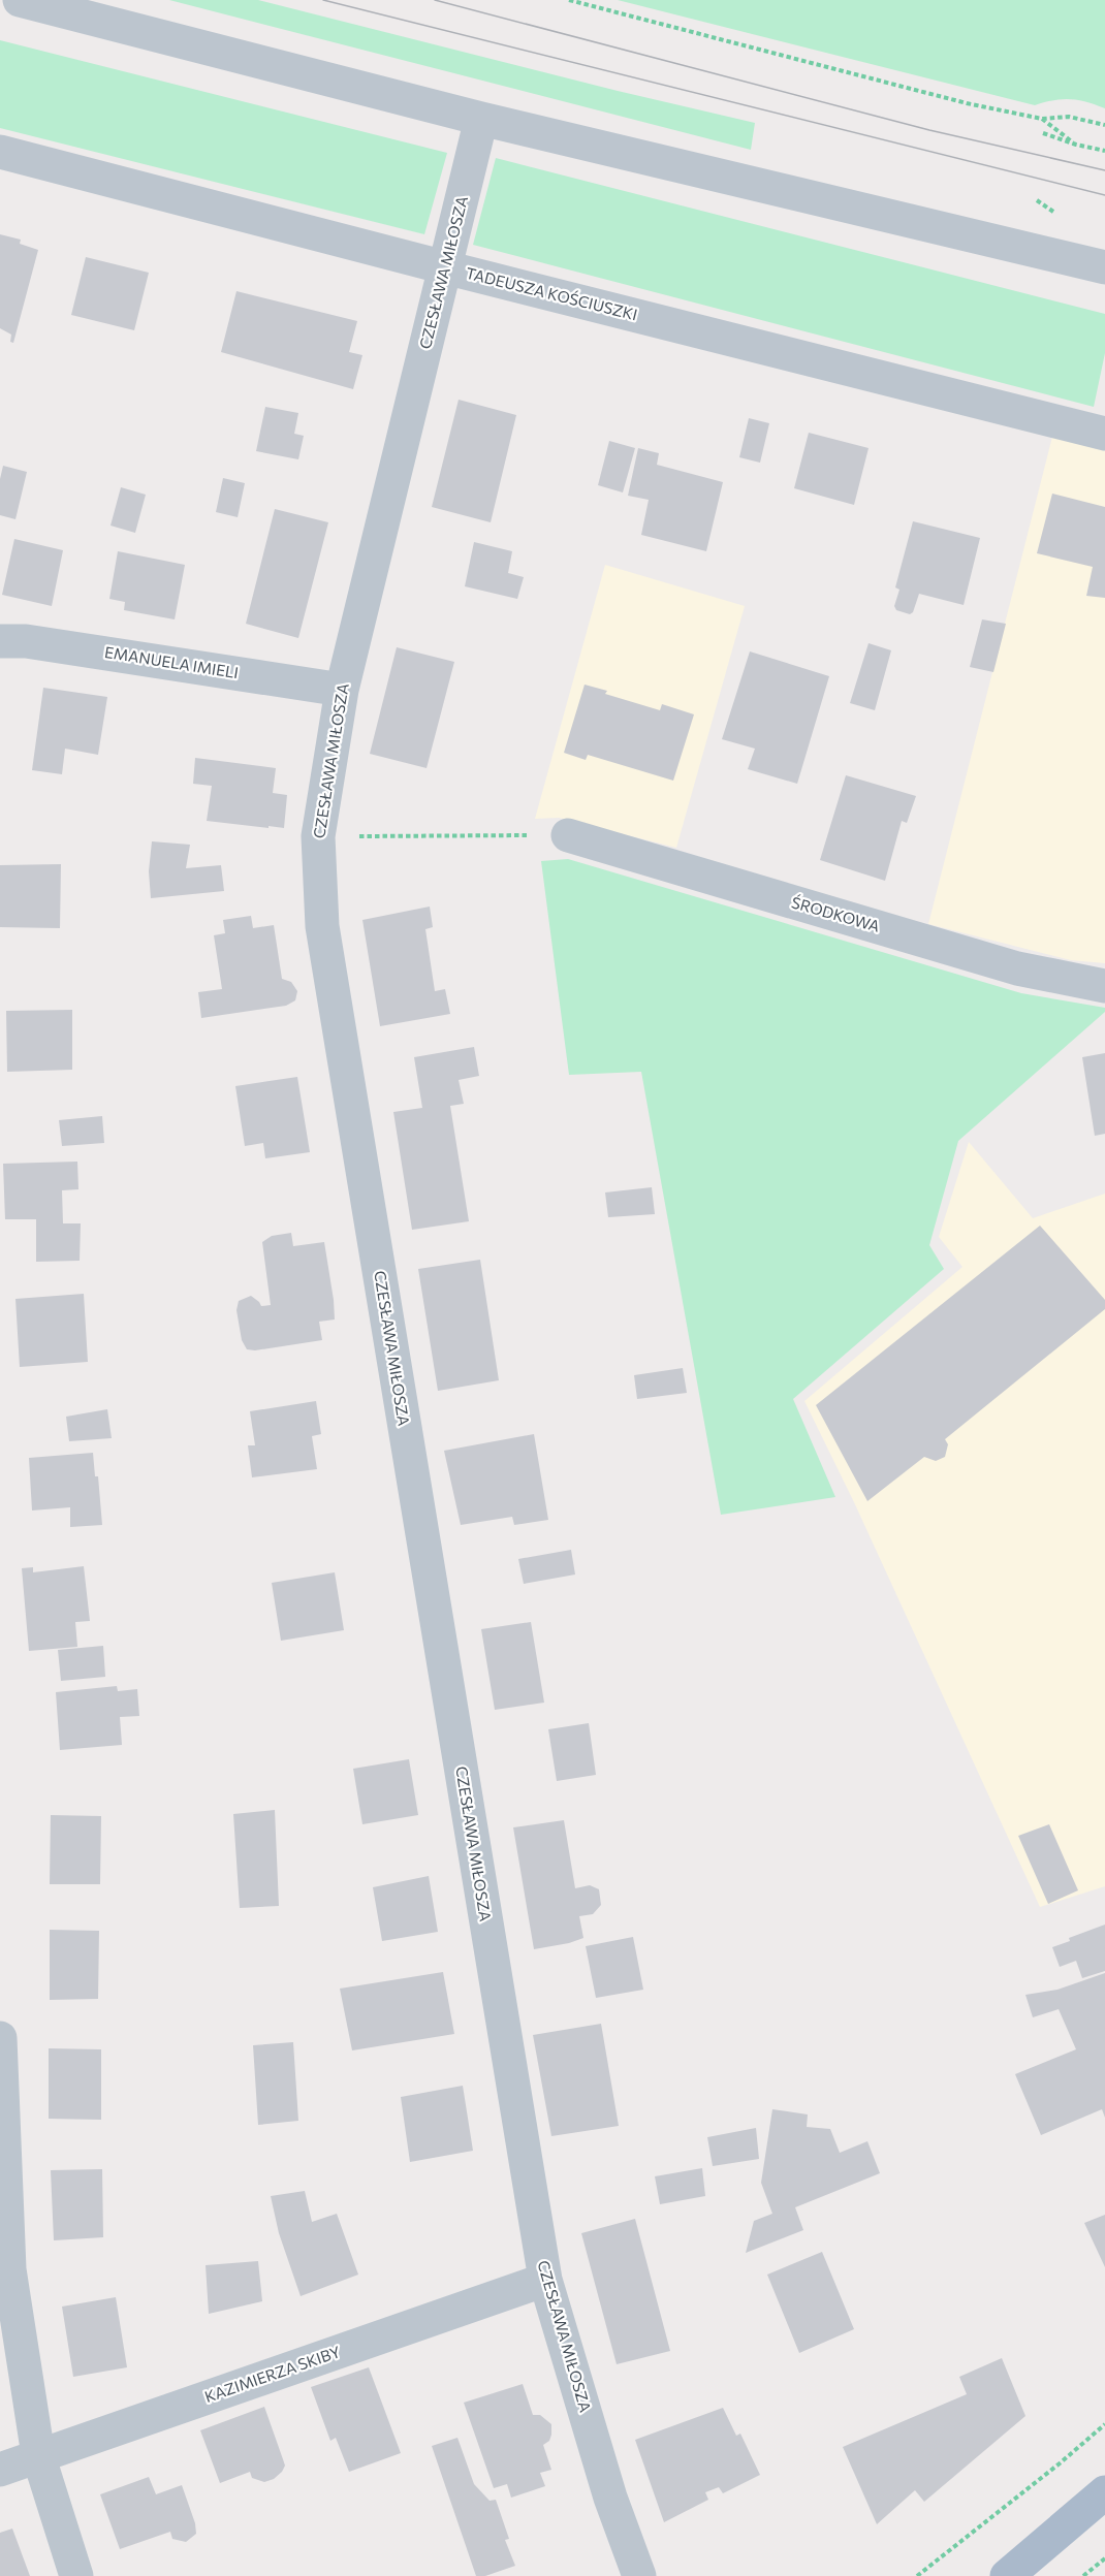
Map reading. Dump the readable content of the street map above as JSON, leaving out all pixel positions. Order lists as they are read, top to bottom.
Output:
{
  "streets": {
    "street": [
      "CZESŁAWA MIŁOSZA",
      "TADEUSZA KOŚCIUSZKI",
      "EMANUELA IMIELI",
      "ŚRODKOWA",
      "KAZIMIERZA SKIBY"
    ]
  },
  "crossings": [
    ["CZESŁAWA MIŁOSZA", "TADEUSZA KOŚCIUSZKI"],
    ["CZESŁAWA MIŁOSZA", "EMANUELA IMIELI"],
    ["CZESŁAWA MIŁOSZA", "KAZIMIERZA SKIBY"]
  ]
}
